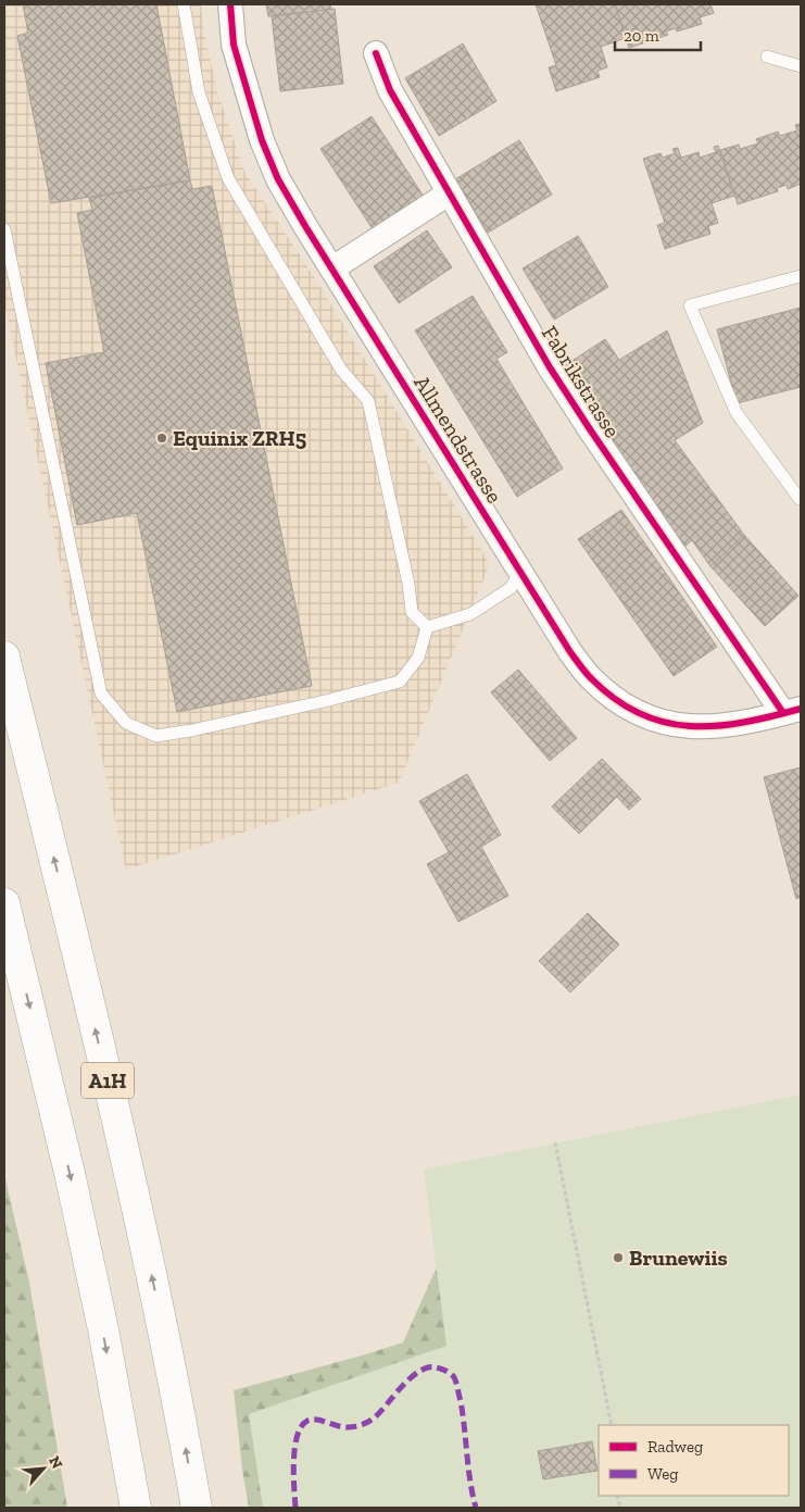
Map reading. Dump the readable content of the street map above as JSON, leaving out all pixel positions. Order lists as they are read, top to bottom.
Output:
{
  "streets": {
    "highway": ["A1H"],
    "street": ["Fabrikstrasse", "Allmendstrasse"]
  },
  "crossings": [
    ["Fabrikstrasse", "Allmendstrasse"]
  ],
  "places": ["Equinix ZRH5", "Brunewiis"],
  "legend": ["Radweg", "Weg"],
  "scale_bar": "20 m",
  "north": "top right"
}
